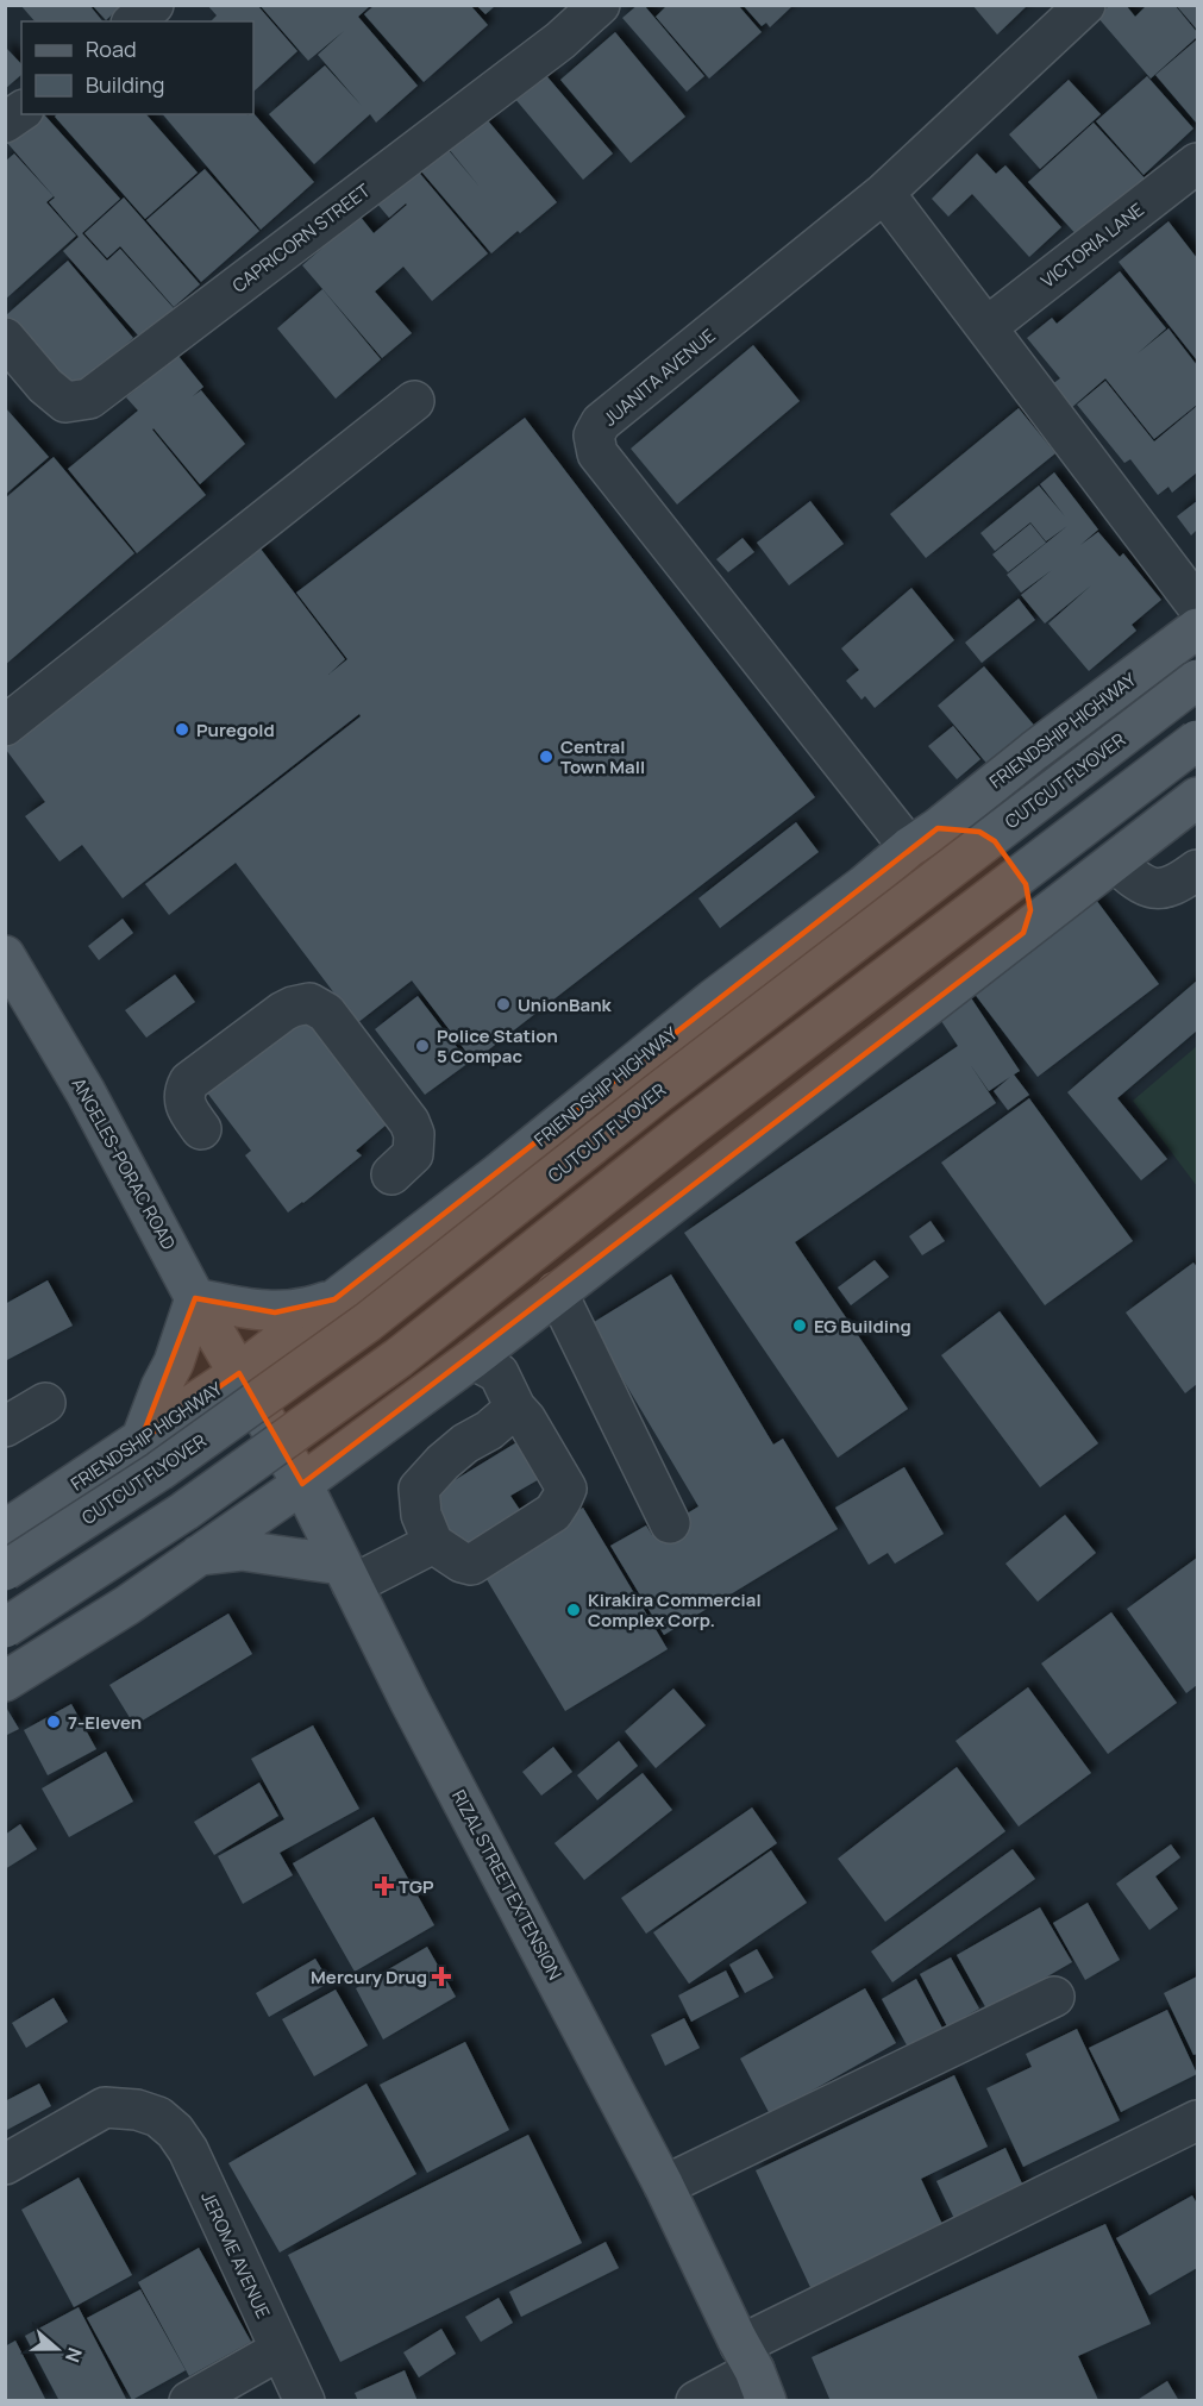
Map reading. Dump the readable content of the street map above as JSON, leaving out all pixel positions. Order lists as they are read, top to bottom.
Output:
{
  "streets": {
    "main road": [
      "FRIENDSHIP HIGHWAY",
      "CUTCUT FLYOVER",
      "ANGELES-PORAC ROAD",
      "RIZAL STREET EXTENSION"
    ],
    "street": [
      "CAPRICORN STREET",
      "VICTORIA LANE",
      "JUANITA AVENUE",
      "JEROME AVENUE"
    ]
  },
  "crossings": [
    ["JUANITA AVENUE", "FRIENDSHIP HIGHWAY"],
    ["FRIENDSHIP HIGHWAY", "ANGELES-PORAC ROAD"],
    ["FRIENDSHIP HIGHWAY", "RIZAL STREET EXTENSION"],
    ["ANGELES-PORAC ROAD", "RIZAL STREET EXTENSION"]
  ],
  "places": {
    "other": [
      "Puregold",
      "Central Town Mall",
      "UnionBank",
      "Police Station 5 Compac",
      "EG Building",
      "Kirakira Commercial Complex Corp.",
      "7-Eleven"
    ],
    "health": ["TGP", "Mercury Drug"]
  },
  "legend": ["Road", "Building"],
  "north": "right"
}
